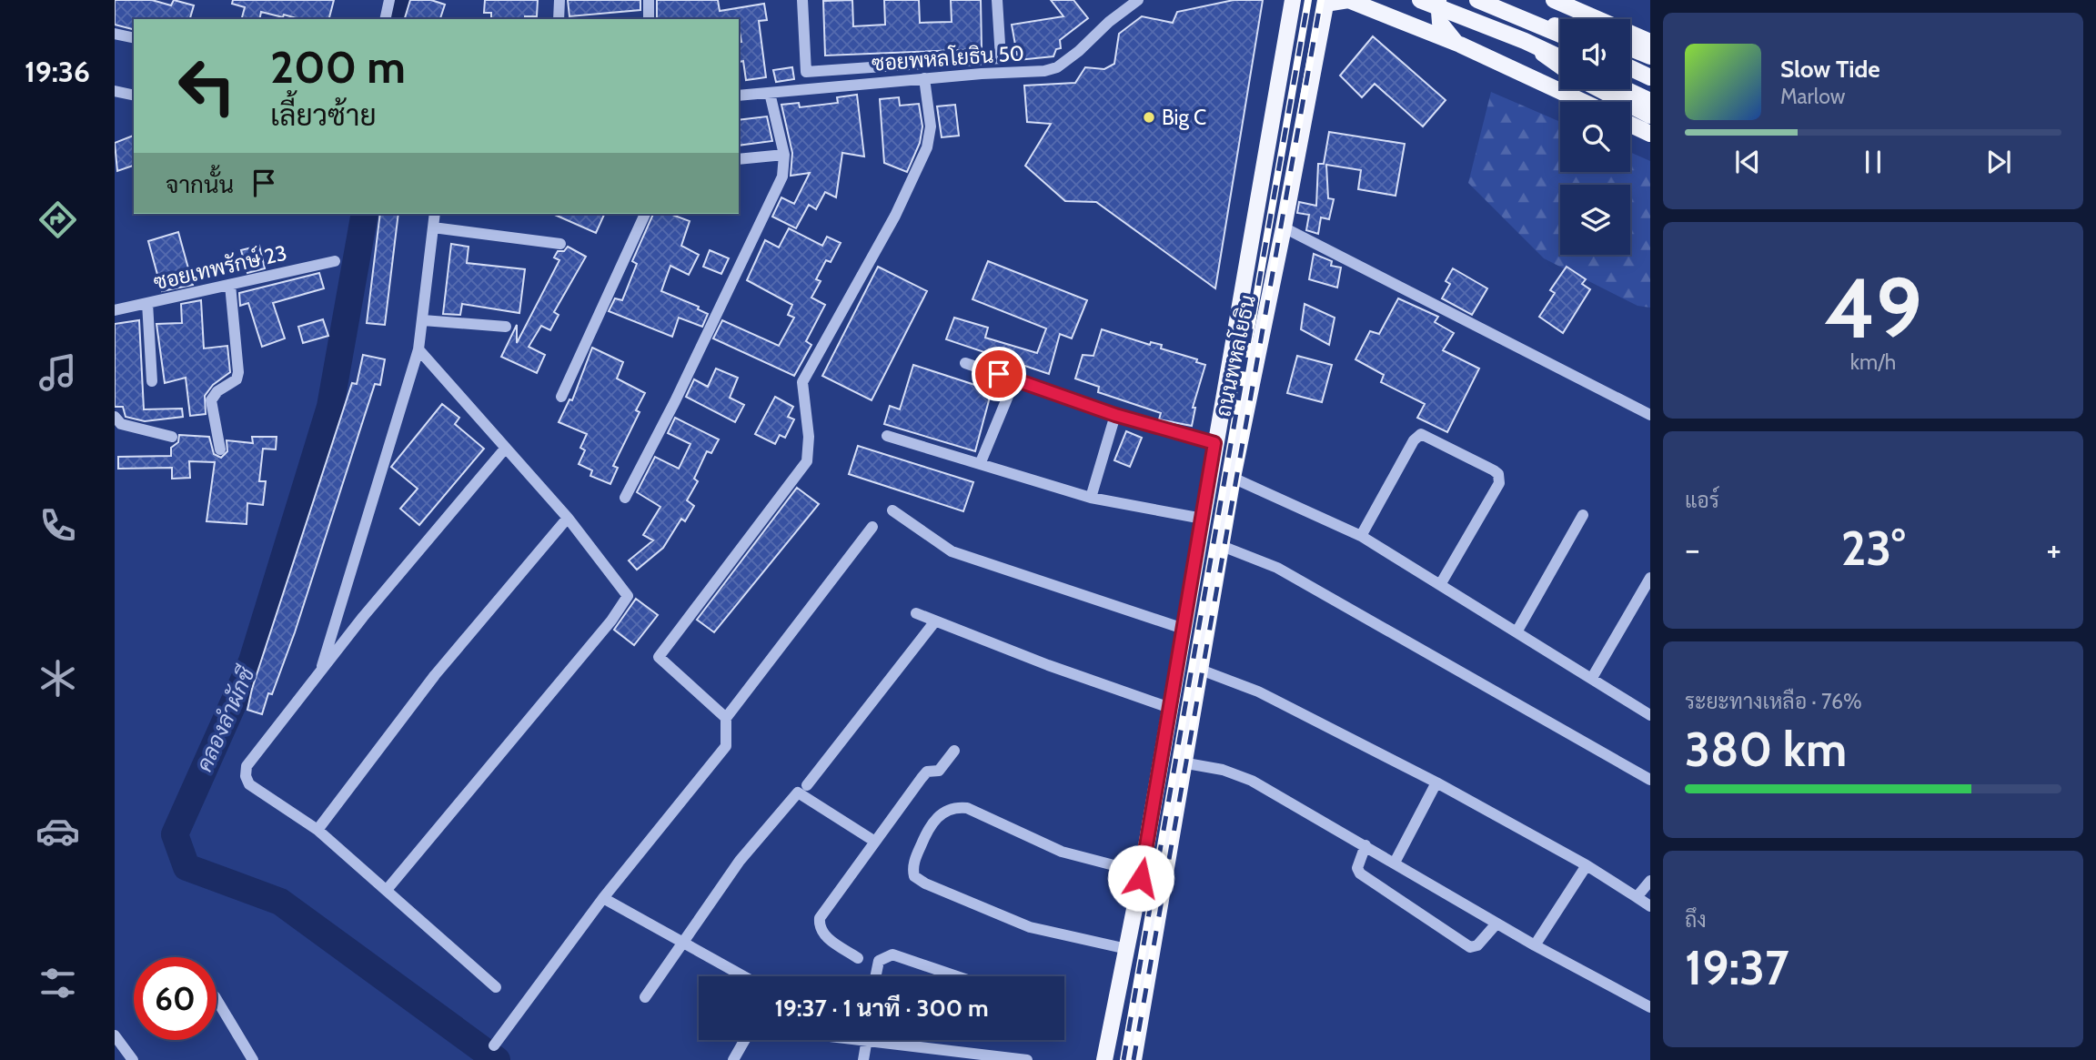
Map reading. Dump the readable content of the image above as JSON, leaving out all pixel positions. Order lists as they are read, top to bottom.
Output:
{
  "streets": {
    "main road": ["ถนนพหลโยธิน"],
    "street": ["ซอยพหลโยธิน 50", "ซอยเทพรักษ์ 23"]
  },
  "water": ["คลองลำผักชี"],
  "places": ["Big C"],
  "page": {
    "tabs": "19:36",
    "turn": ["200 m", "เลี้ยวซ้าย"],
    "song": ["Slow Tide", "Marlow"],
    "then": "จากนั้น",
    "tile": [
      ["49", "km/h"],
      "แอร์",
      ["ระยะทางเหลือ · 76%", "380 km"],
      ["ถึง", "19:37"]
    ],
    "heat": ["−", "23°", "+"],
    "limit": "60",
    "trip": "19:37 · 1 นาที · 300 m"
  }
}
